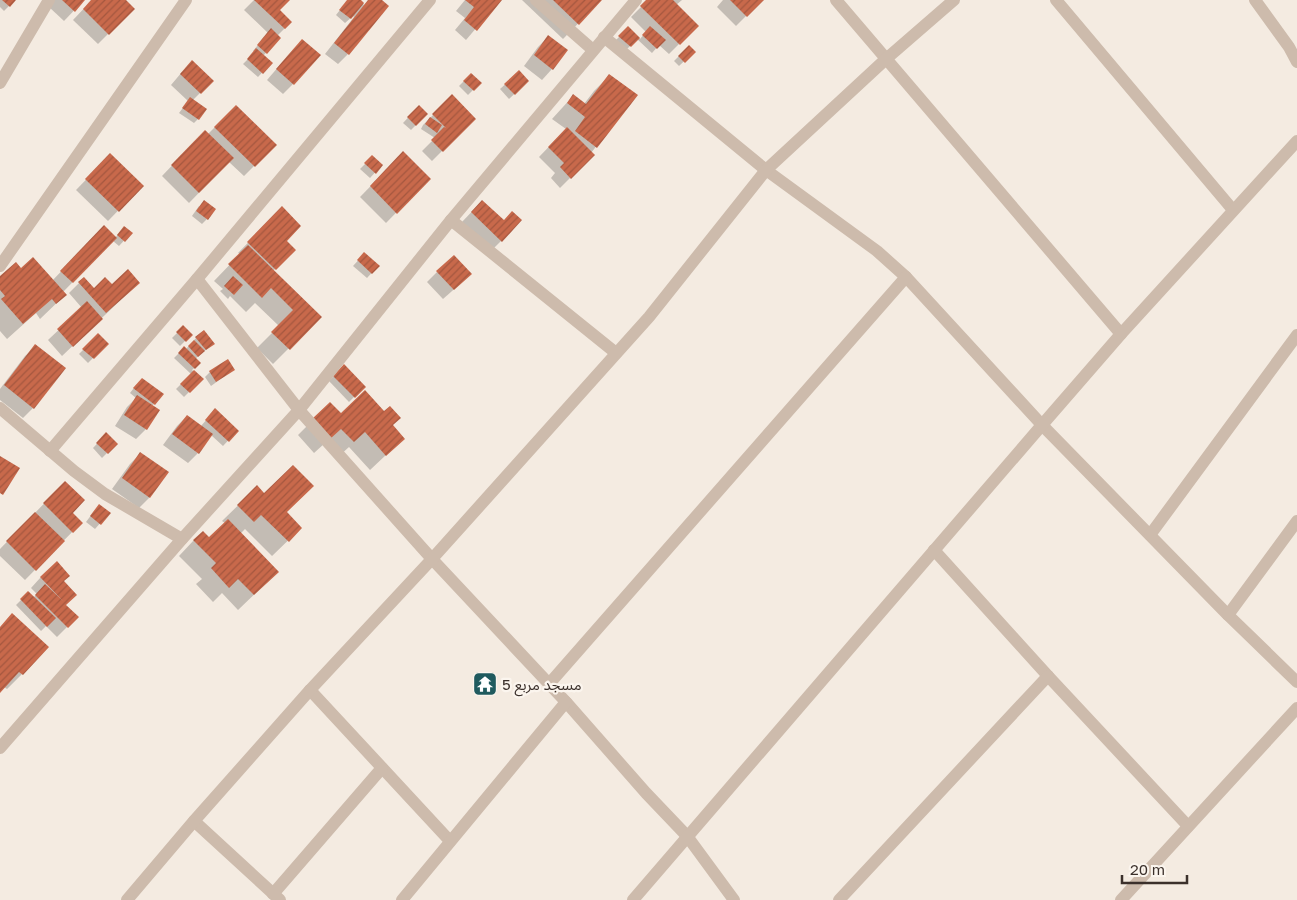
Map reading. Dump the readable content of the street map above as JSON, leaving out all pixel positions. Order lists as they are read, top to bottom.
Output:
{
  "places": {
    "temple": ["مسجد مربع 5"]
  },
  "scale_bar": "20 m"
}
